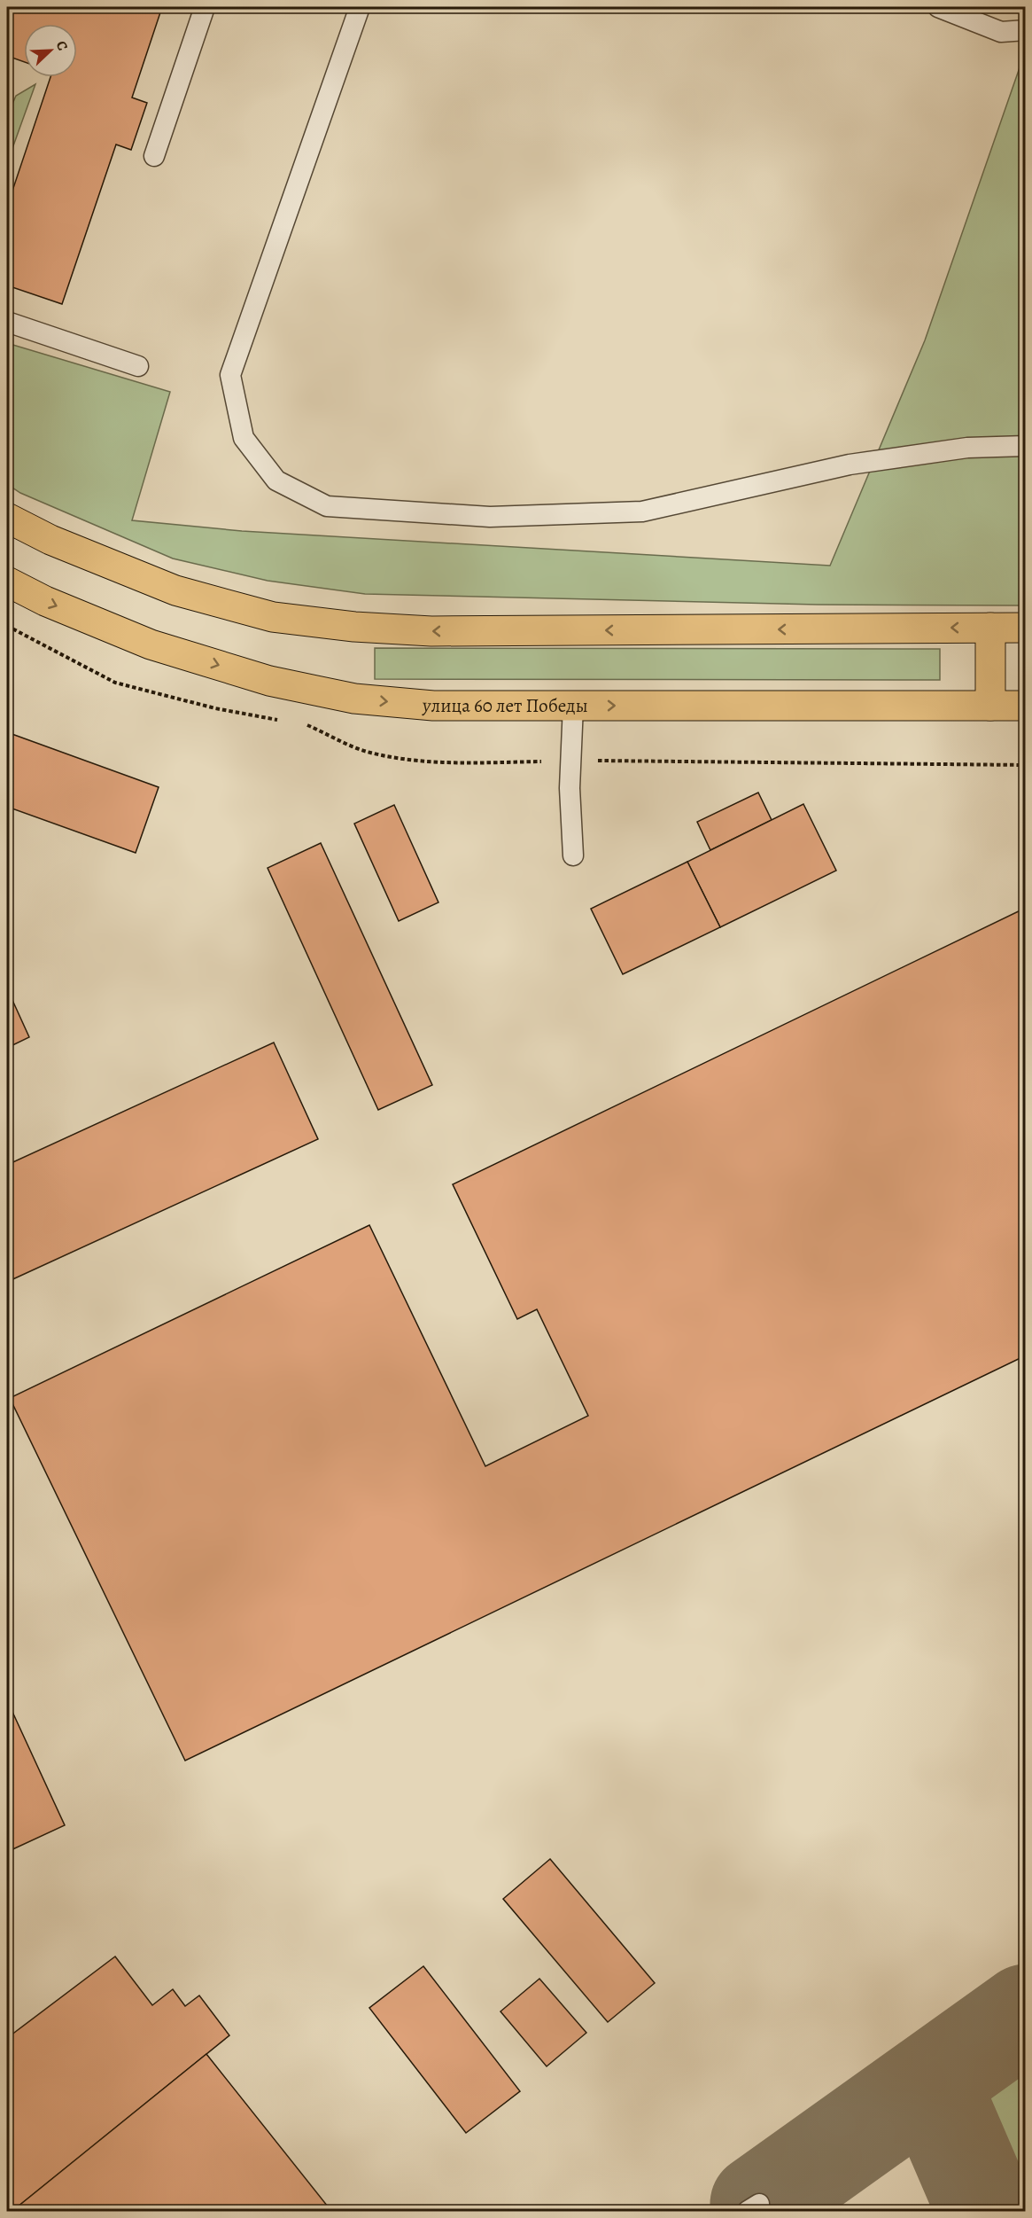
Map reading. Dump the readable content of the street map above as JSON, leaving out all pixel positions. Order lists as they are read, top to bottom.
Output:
{
  "streets": {
    "main road": ["улица 60 лет Победы"]
  },
  "north": "top right"
}
